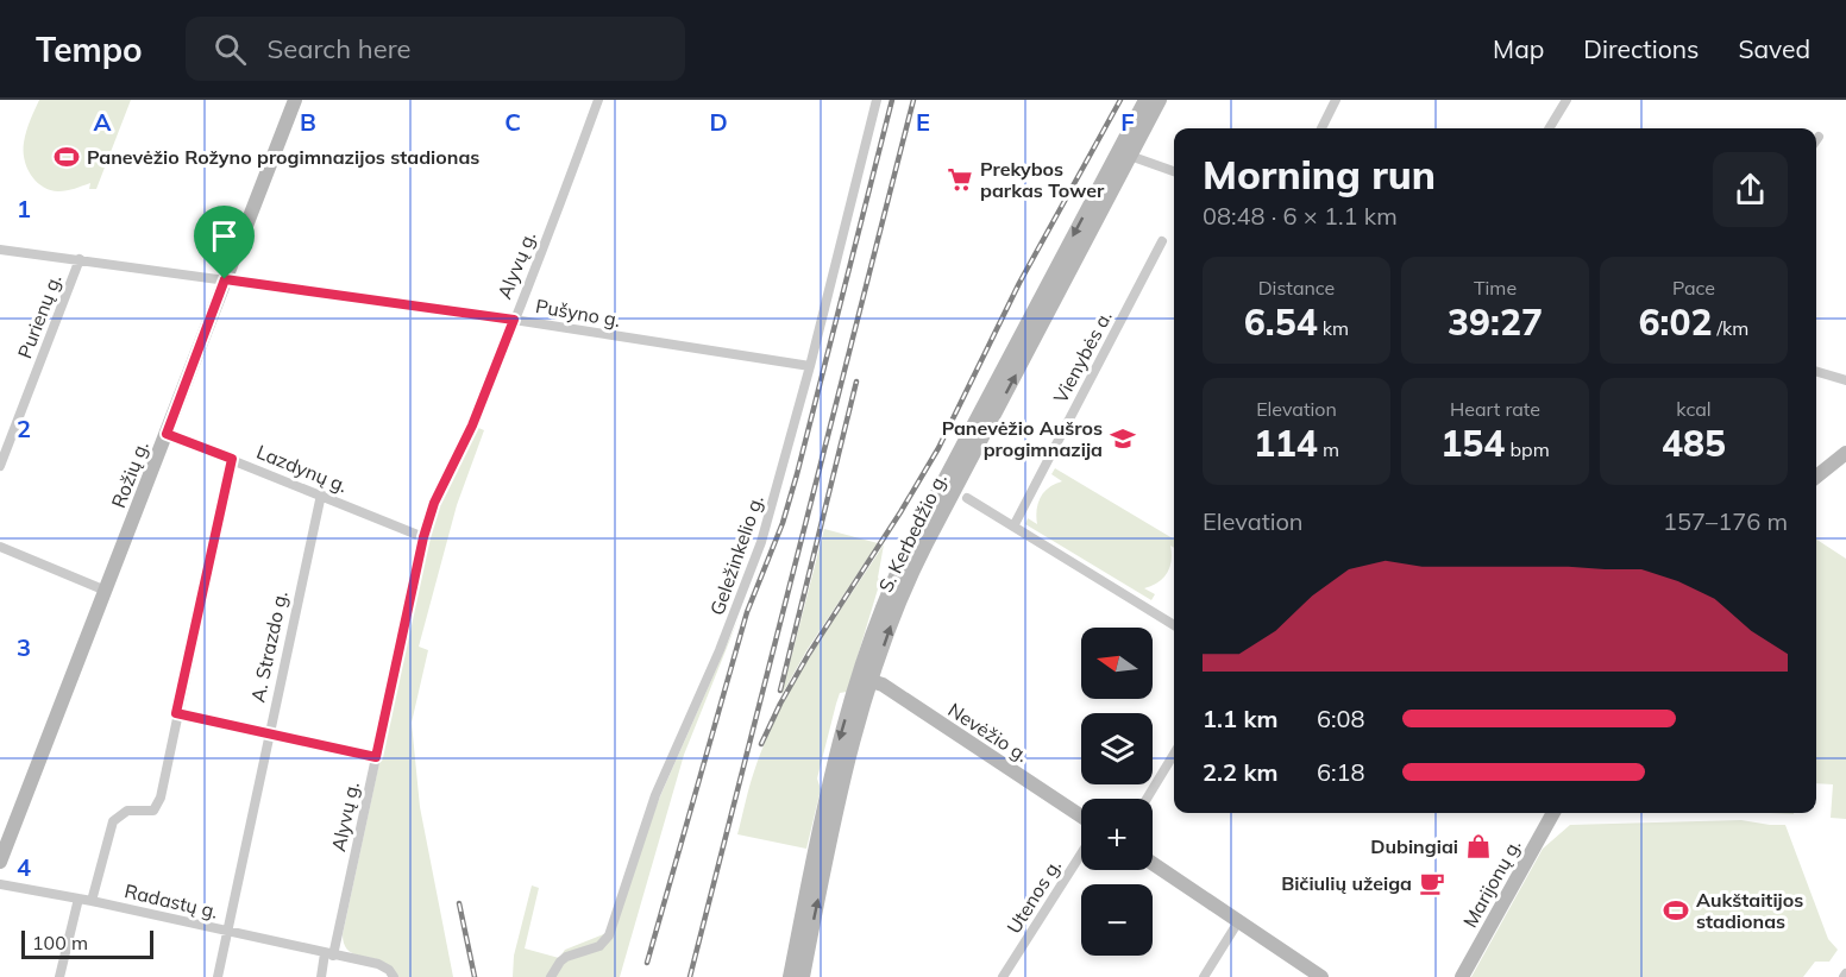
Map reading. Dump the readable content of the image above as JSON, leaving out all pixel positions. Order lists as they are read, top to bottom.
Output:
{
  "streets": {
    "main road": [
      "Rožių g.",
      "S. Kerbedžio g.",
      "Nevėžio g.",
      "Marijonų g."
    ],
    "street": [
      "Alyvų g.",
      "Pušyno g.",
      "Purienų g.",
      "Vienybės a.",
      "Lazdynų g.",
      "Geležinkelio g.",
      "A. Strazdo g.",
      "Utenos g.",
      "Radastų g."
    ]
  },
  "crossings": [
    ["Alyvų g.", "Pušyno g."],
    ["Alyvų g.", "Lazdynų g."],
    ["Alyvų g.", "Radastų g."],
    ["Pušyno g.", "Purienų g."],
    ["Pušyno g.", "Rožių g."],
    ["Pušyno g.", "Geležinkelio g."],
    ["Lazdynų g.", "Rožių g."],
    ["Lazdynų g.", "A. Strazdo g."],
    ["S. Kerbedžio g.", "Nevėžio g."],
    ["A. Strazdo g.", "Radastų g."]
  ],
  "places": {
    "sports": ["Panevėžio Rožyno progimnazijos stadionas", "Aukštaitijos stadionas"],
    "supermarket": ["Prekybos parkas Tower"],
    "school or university": ["Panevėžio Aušros progimnazija"],
    "shop": ["Dubingiai"],
    "cafe": ["Bičiulių užeiga"]
  },
  "scale_bar": "100 m",
  "north": "left",
  "page": {
    "header": "Tempo",
    "search": "Search here",
    "nav": ["Map", "Directions", "Saved"],
    "heading": ["Morning run", "08:48 · 6 × 1.1 km"],
    "stats": [
      ["Distance", "6.54 km"],
      ["Time", "39:27"],
      ["Pace", "6:02 /km"],
      ["Elevation", "114 m"],
      ["Heart rate", "154 bpm"],
      ["kcal", "485"]
    ],
    "chart": ["Elevation", "157–176 m"],
    "map_buttons": ["+", "−"],
    "list": [
      {
        "name": "1.1 km",
        "note": "6:08"
      },
      {
        "name": "2.2 km",
        "note": "6:18"
      }
    ],
    "scale": "100 m"
  },
  "grid": {
    "columns": [
      "A",
      "B",
      "C",
      "D",
      "E",
      "F"
    ],
    "rows": [
      "1",
      "2",
      "3",
      "4"
    ]
  }
}
